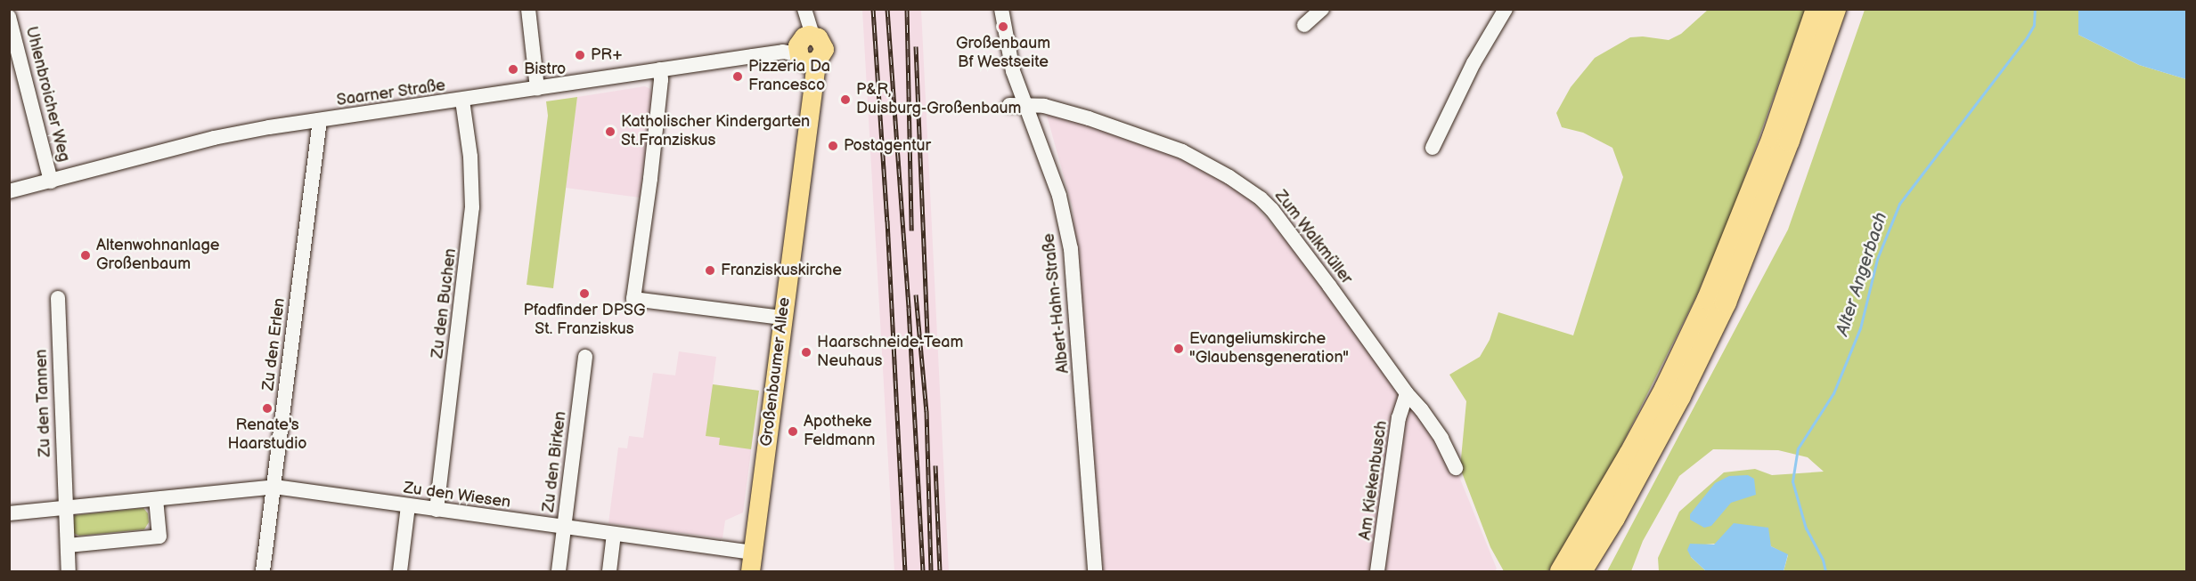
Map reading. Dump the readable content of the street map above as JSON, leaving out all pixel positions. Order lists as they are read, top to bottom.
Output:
{
  "streets": {
    "main road": ["Großenbaumer Allee"],
    "street": [
      "Saarner Straße",
      "Uhlenbroicher Weg",
      "Zum Walkmüller",
      "Zu den Buchen",
      "Albert-Hahn-Straße",
      "Zu den Erlen",
      "Zu den Tannen",
      "Zu den Birken",
      "Am Kiekenbusch",
      "Zu den Wiesen"
    ]
  },
  "crossings": [
    ["Saarner Straße", "Uhlenbroicher Weg"],
    ["Saarner Straße", "Zu den Buchen"],
    ["Saarner Straße", "Zu den Erlen"],
    ["Saarner Straße", "Großenbaumer Allee"],
    ["Zum Walkmüller", "Albert-Hahn-Straße"],
    ["Zum Walkmüller", "Am Kiekenbusch"],
    ["Zu den Buchen", "Zu den Wiesen"],
    ["Zu den Erlen", "Zu den Wiesen"],
    ["Großenbaumer Allee", "Zu den Wiesen"],
    ["Zu den Tannen", "Zu den Wiesen"],
    ["Zu den Birken", "Zu den Wiesen"]
  ],
  "water": ["Alter Angerbach"],
  "places": [
    "Großenbaum Bf Westseite",
    "PR+",
    "Bistro",
    "Pizzeria Da Francesco",
    "P&R, Duisburg-Großenbaum",
    "Katholischer Kindergarten St.Franziskus",
    "Postagentur",
    "Altenwohnanlage Großenbaum",
    "Franziskuskirche",
    "Pfadfinder DPSG St. Franziskus",
    "Evangeliumskirche \"Glaubensgeneration\"",
    "Haarschneide-Team Neuhaus",
    "Renate's Haarstudio",
    "Apotheke Feldmann"
  ]
}
